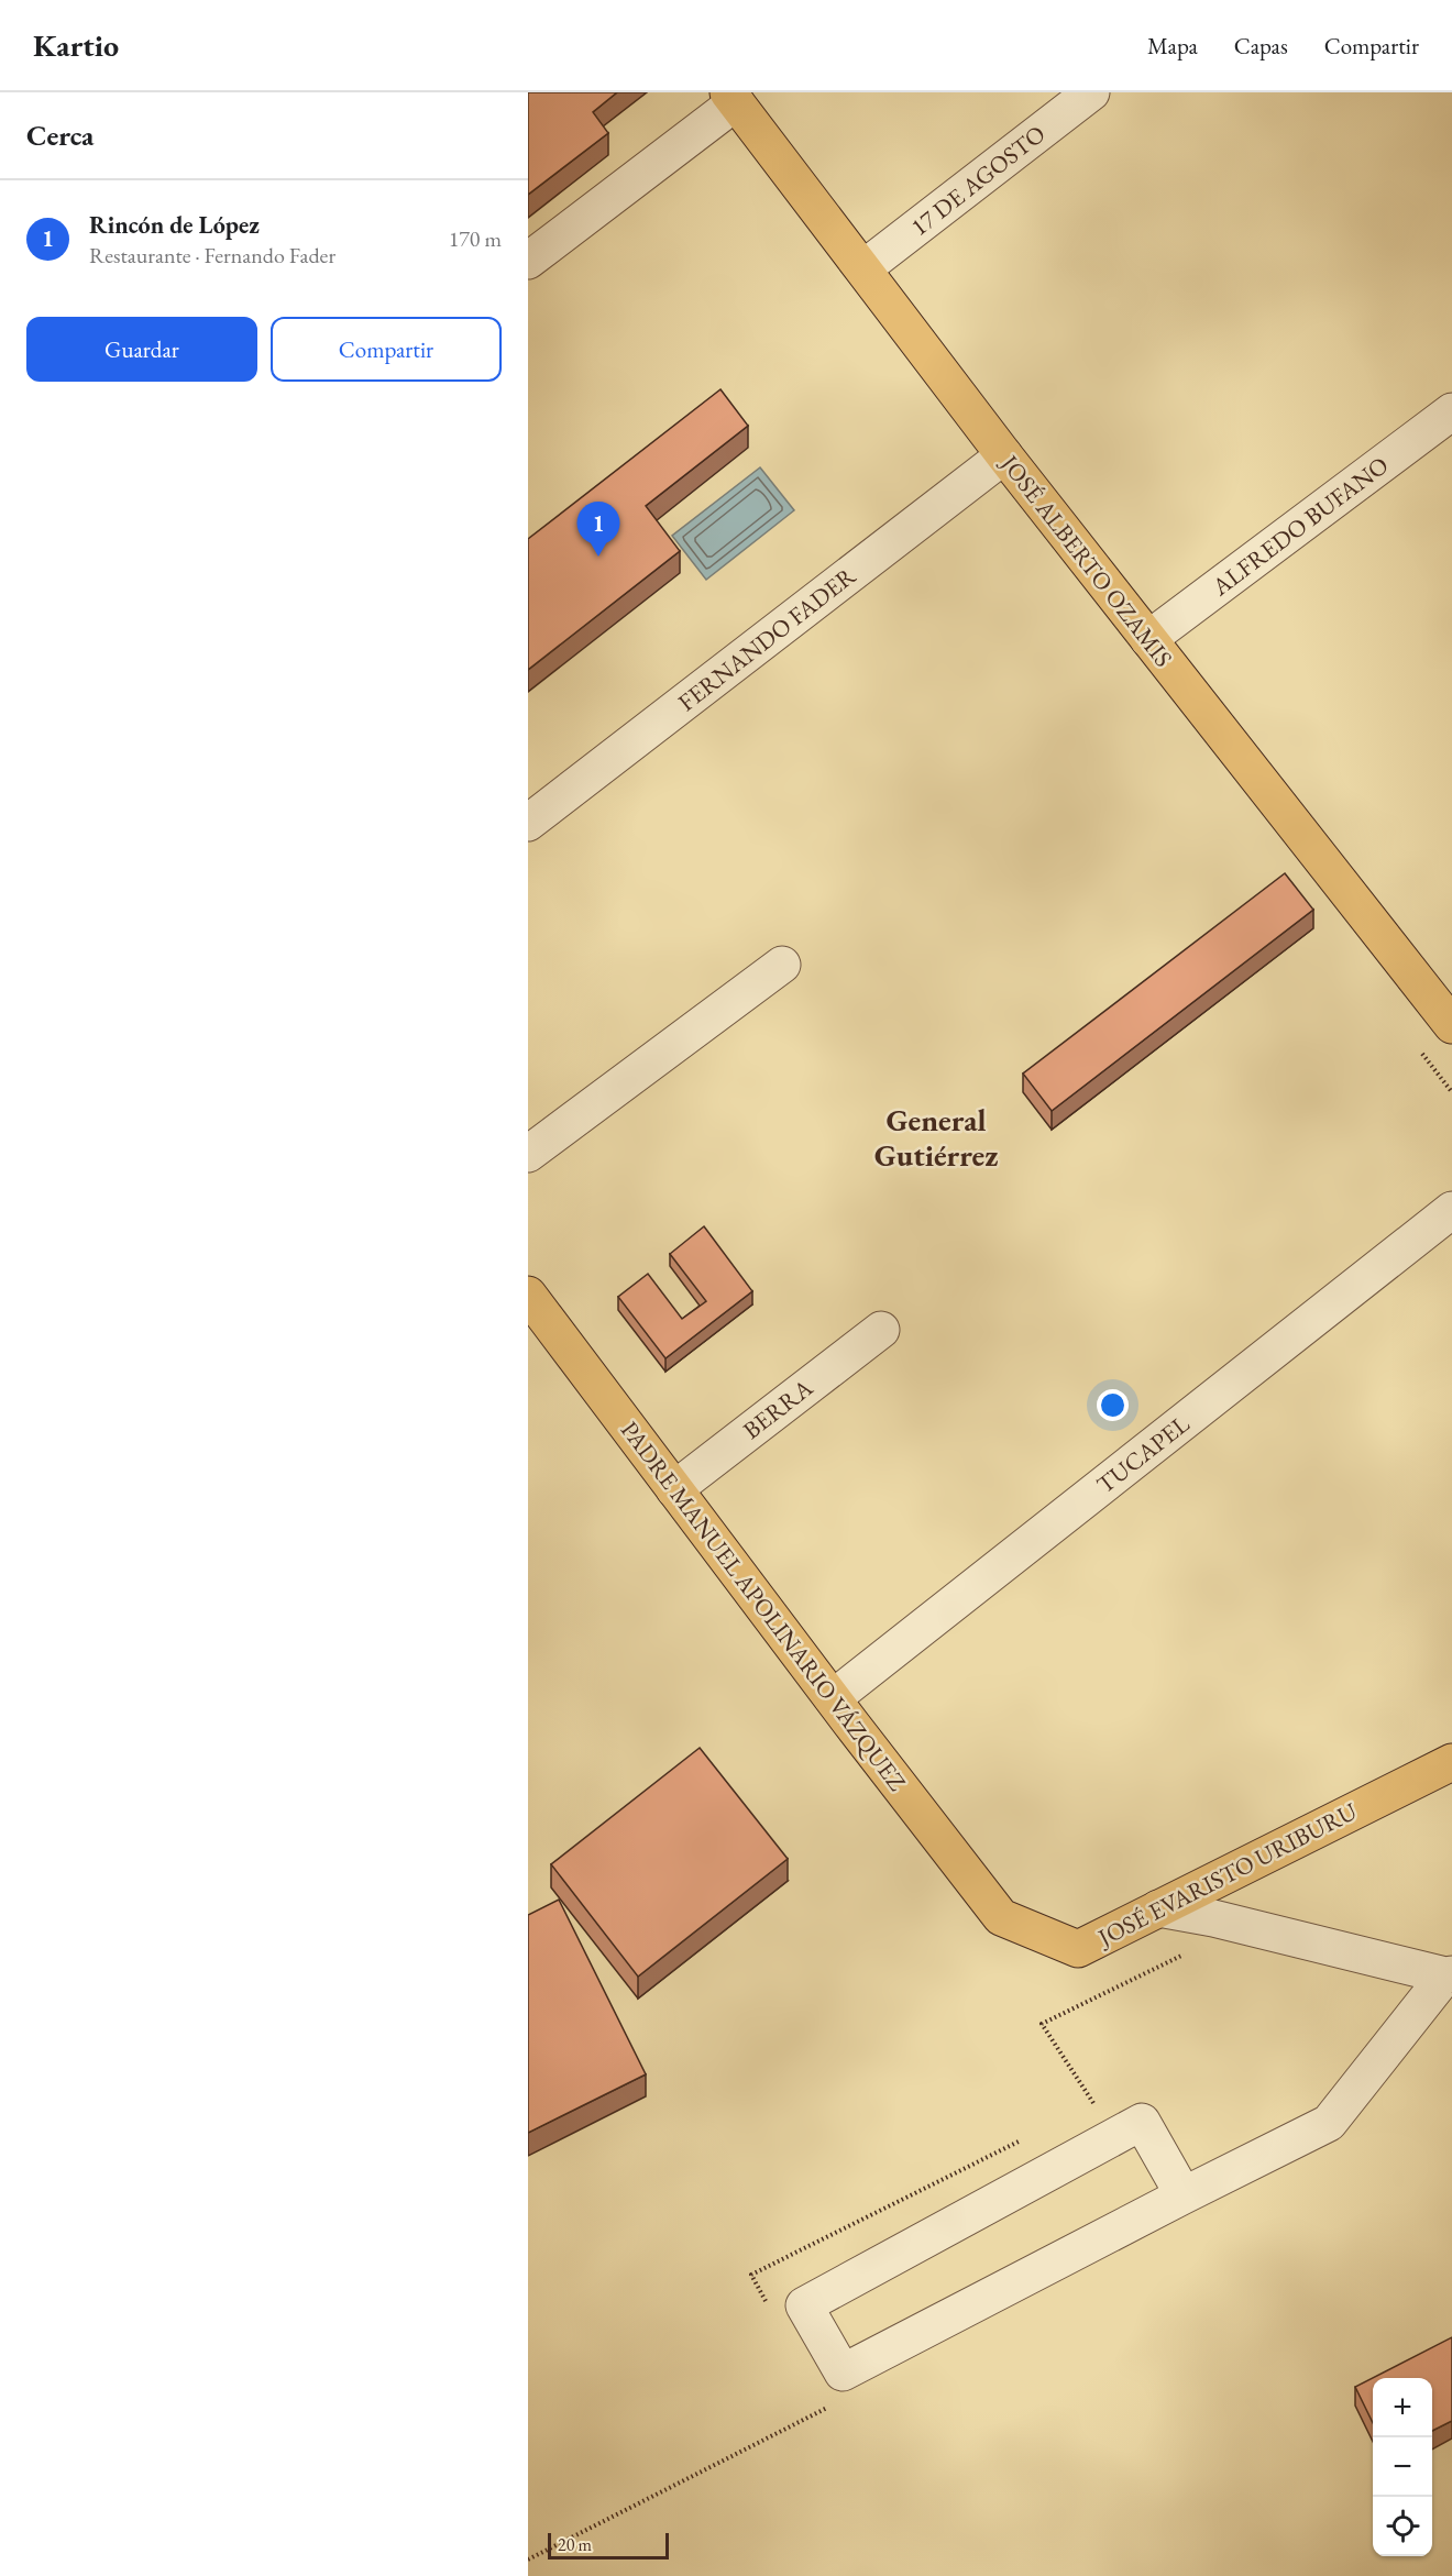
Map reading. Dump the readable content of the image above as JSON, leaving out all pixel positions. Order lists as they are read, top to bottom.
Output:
{
  "streets": {
    "main road": ["JOSÉ ALBERTO OZAMIS", "PADRE MANUEL APOLINARIO VÁZQUEZ", "JOSÉ EVARISTO URIBURU"],
    "street": [
      "17 DE AGOSTO",
      "ALFREDO BUFANO",
      "FERNANDO FADER",
      "BERRA",
      "TUCAPEL"
    ]
  },
  "crossings": [
    ["17 DE AGOSTO", "JOSÉ ALBERTO OZAMIS"],
    ["ALFREDO BUFANO", "JOSÉ ALBERTO OZAMIS"],
    ["JOSÉ ALBERTO OZAMIS", "FERNANDO FADER"],
    ["BERRA", "PADRE MANUEL APOLINARIO VÁZQUEZ"],
    ["TUCAPEL", "PADRE MANUEL APOLINARIO VÁZQUEZ"],
    ["PADRE MANUEL APOLINARIO VÁZQUEZ", "JOSÉ EVARISTO URIBURU"]
  ],
  "districts": ["General Gutiérrez"],
  "scale_bar": "20 m",
  "page": {
    "header": "Kartio",
    "nav": ["Mapa", "Capas", "Compartir"],
    "heading": "Cerca",
    "list": [
      {
        "mark": "1",
        "name": "Rincón de López",
        "note": "Restaurante · Fernando Fader",
        "value": "170 m"
      }
    ],
    "buttons": ["Guardar", "Compartir"],
    "pins": "1",
    "map_buttons": ["+", "−"],
    "scale": "20 m"
  }
}
